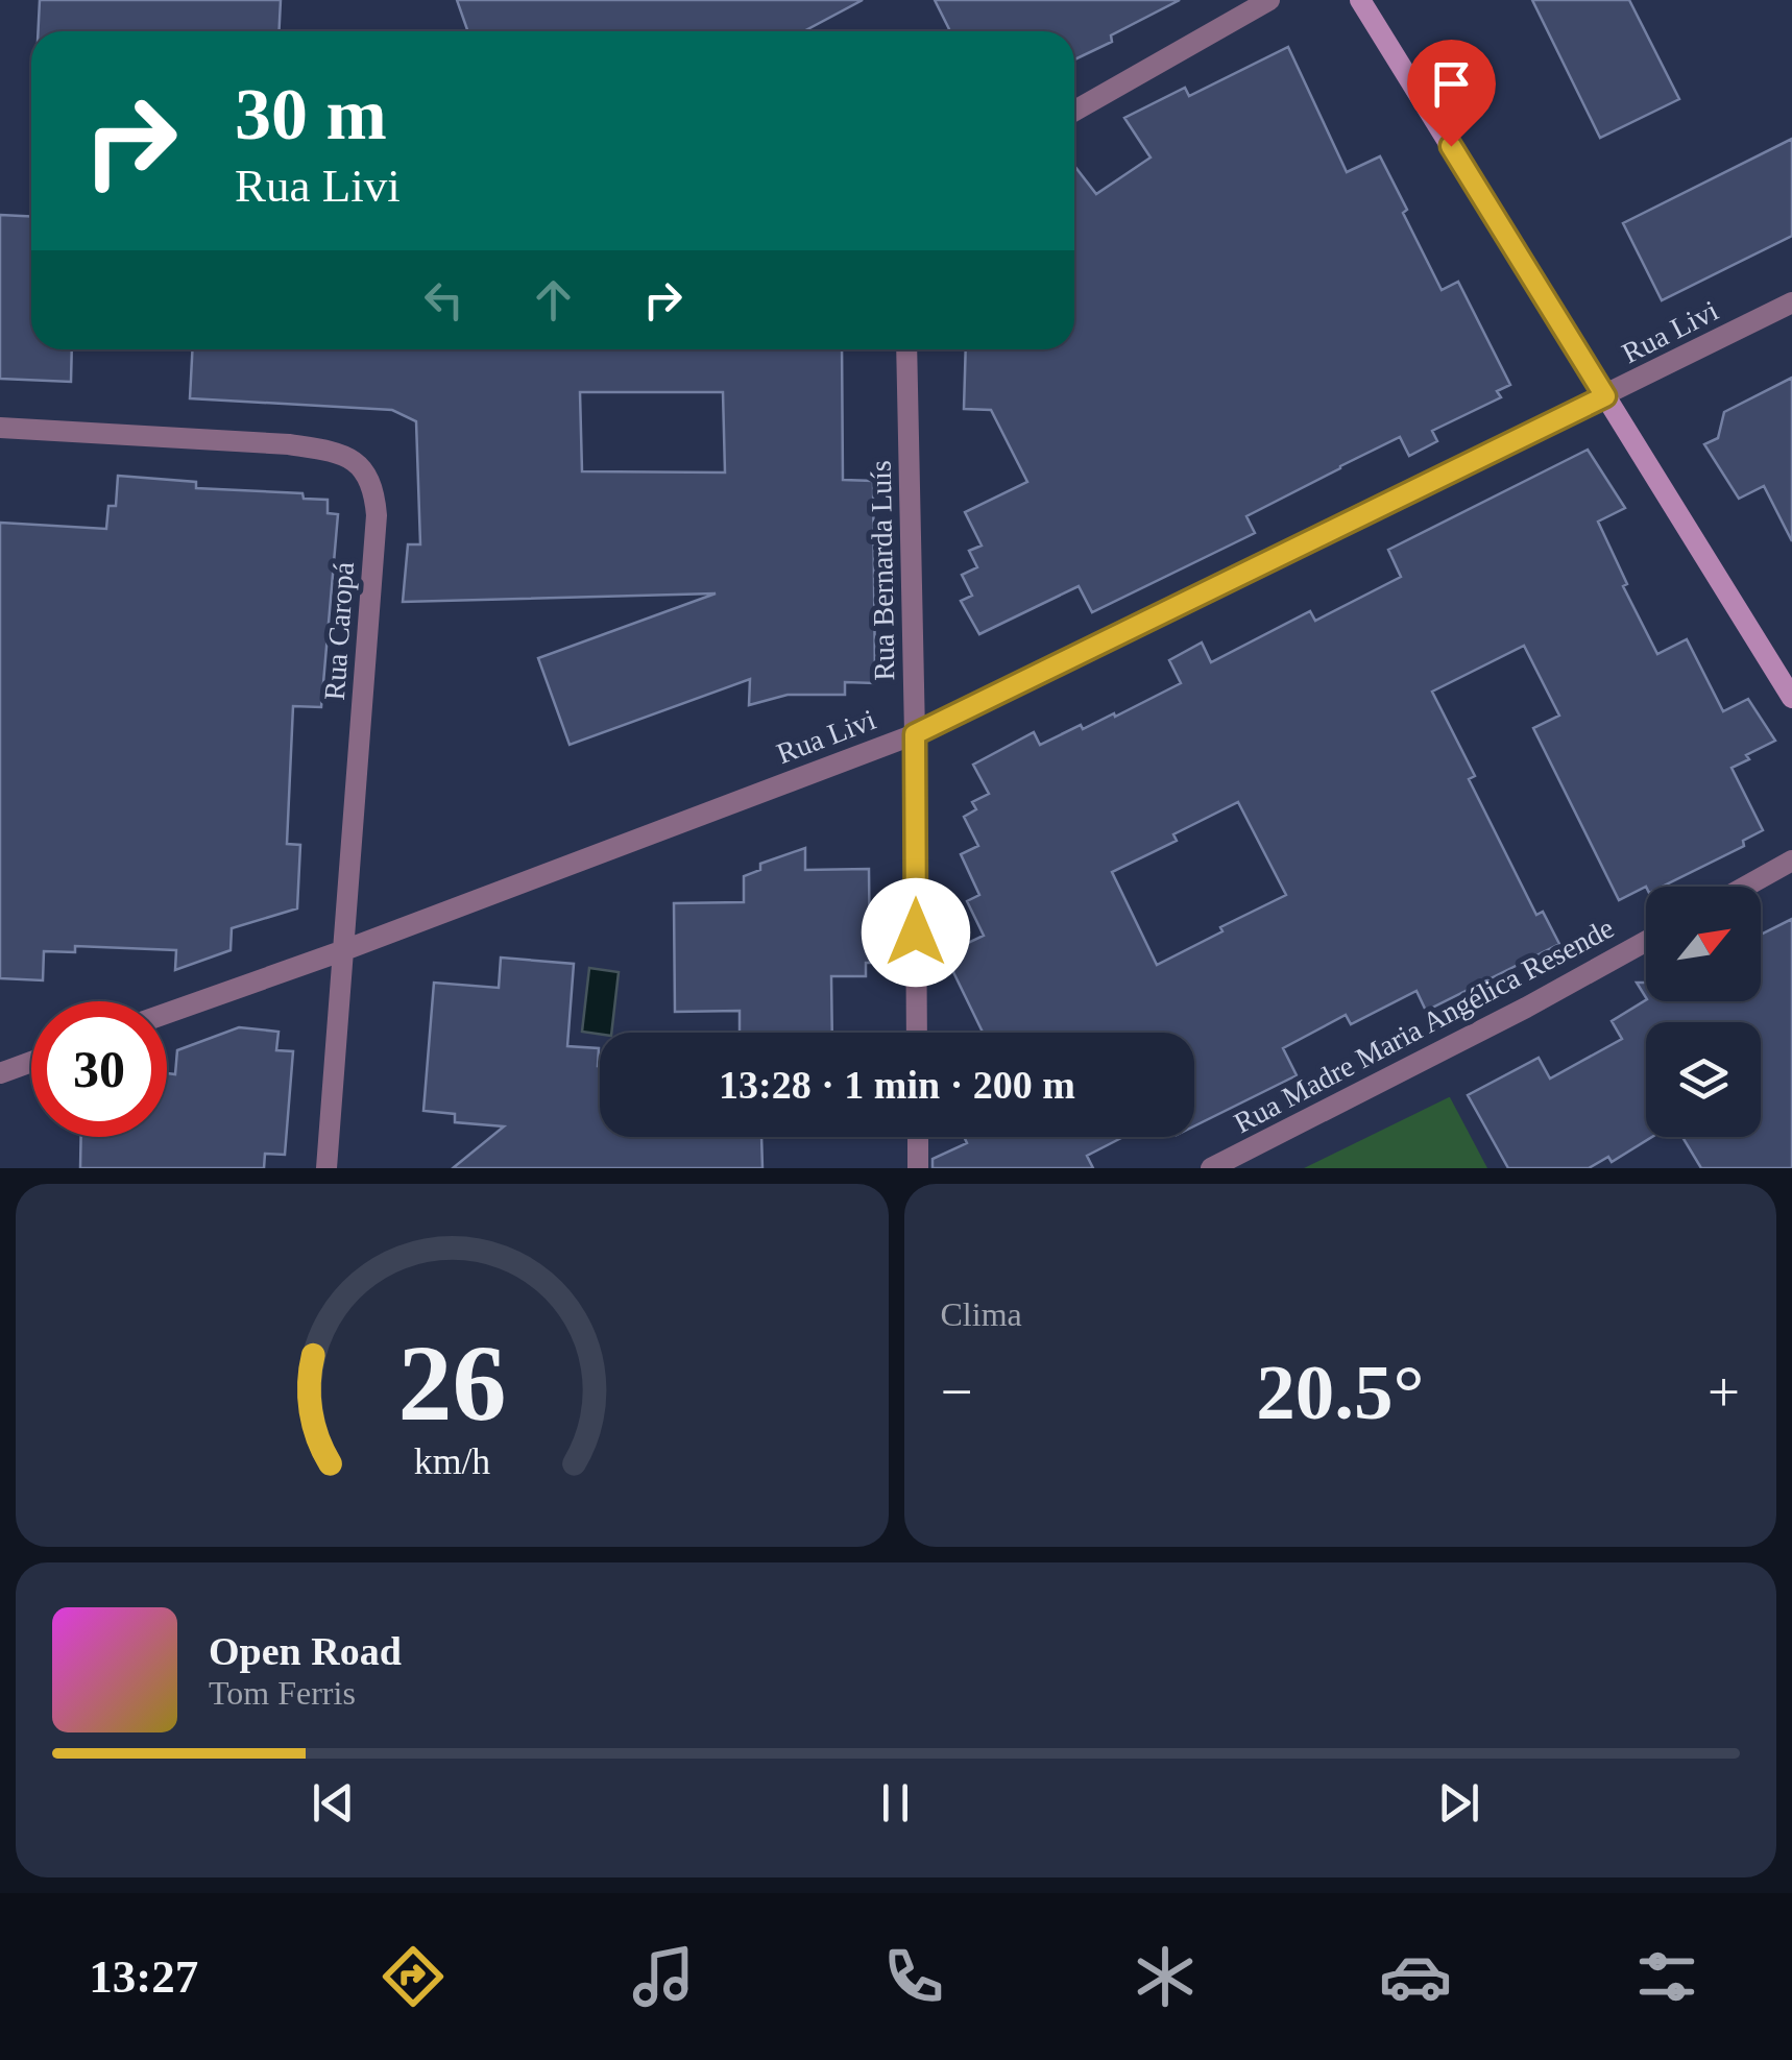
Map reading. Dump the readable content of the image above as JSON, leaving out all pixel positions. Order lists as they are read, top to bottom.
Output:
{
  "streets": {
    "street": [
      "Rua Livi",
      "Rua Bernarda Luís",
      "Rua Caropá",
      "Rua Madre Maria Angélica Resende"
    ]
  },
  "crossings": [
    ["Rua Livi", "Rua Bernarda Luís"],
    ["Rua Livi", "Rua Caropá"]
  ],
  "north": "top right",
  "page": {
    "turn": ["30 m", "Rua Livi"],
    "limit": "30",
    "trip": "13:28 · 1 min · 200 m",
    "tile": "Clima",
    "heat": ["−", "20.5°", "+"],
    "song": ["Open Road", "Tom Ferris"],
    "tabs": "13:27",
    "gauge": ["26", "km/h"]
  }
}
